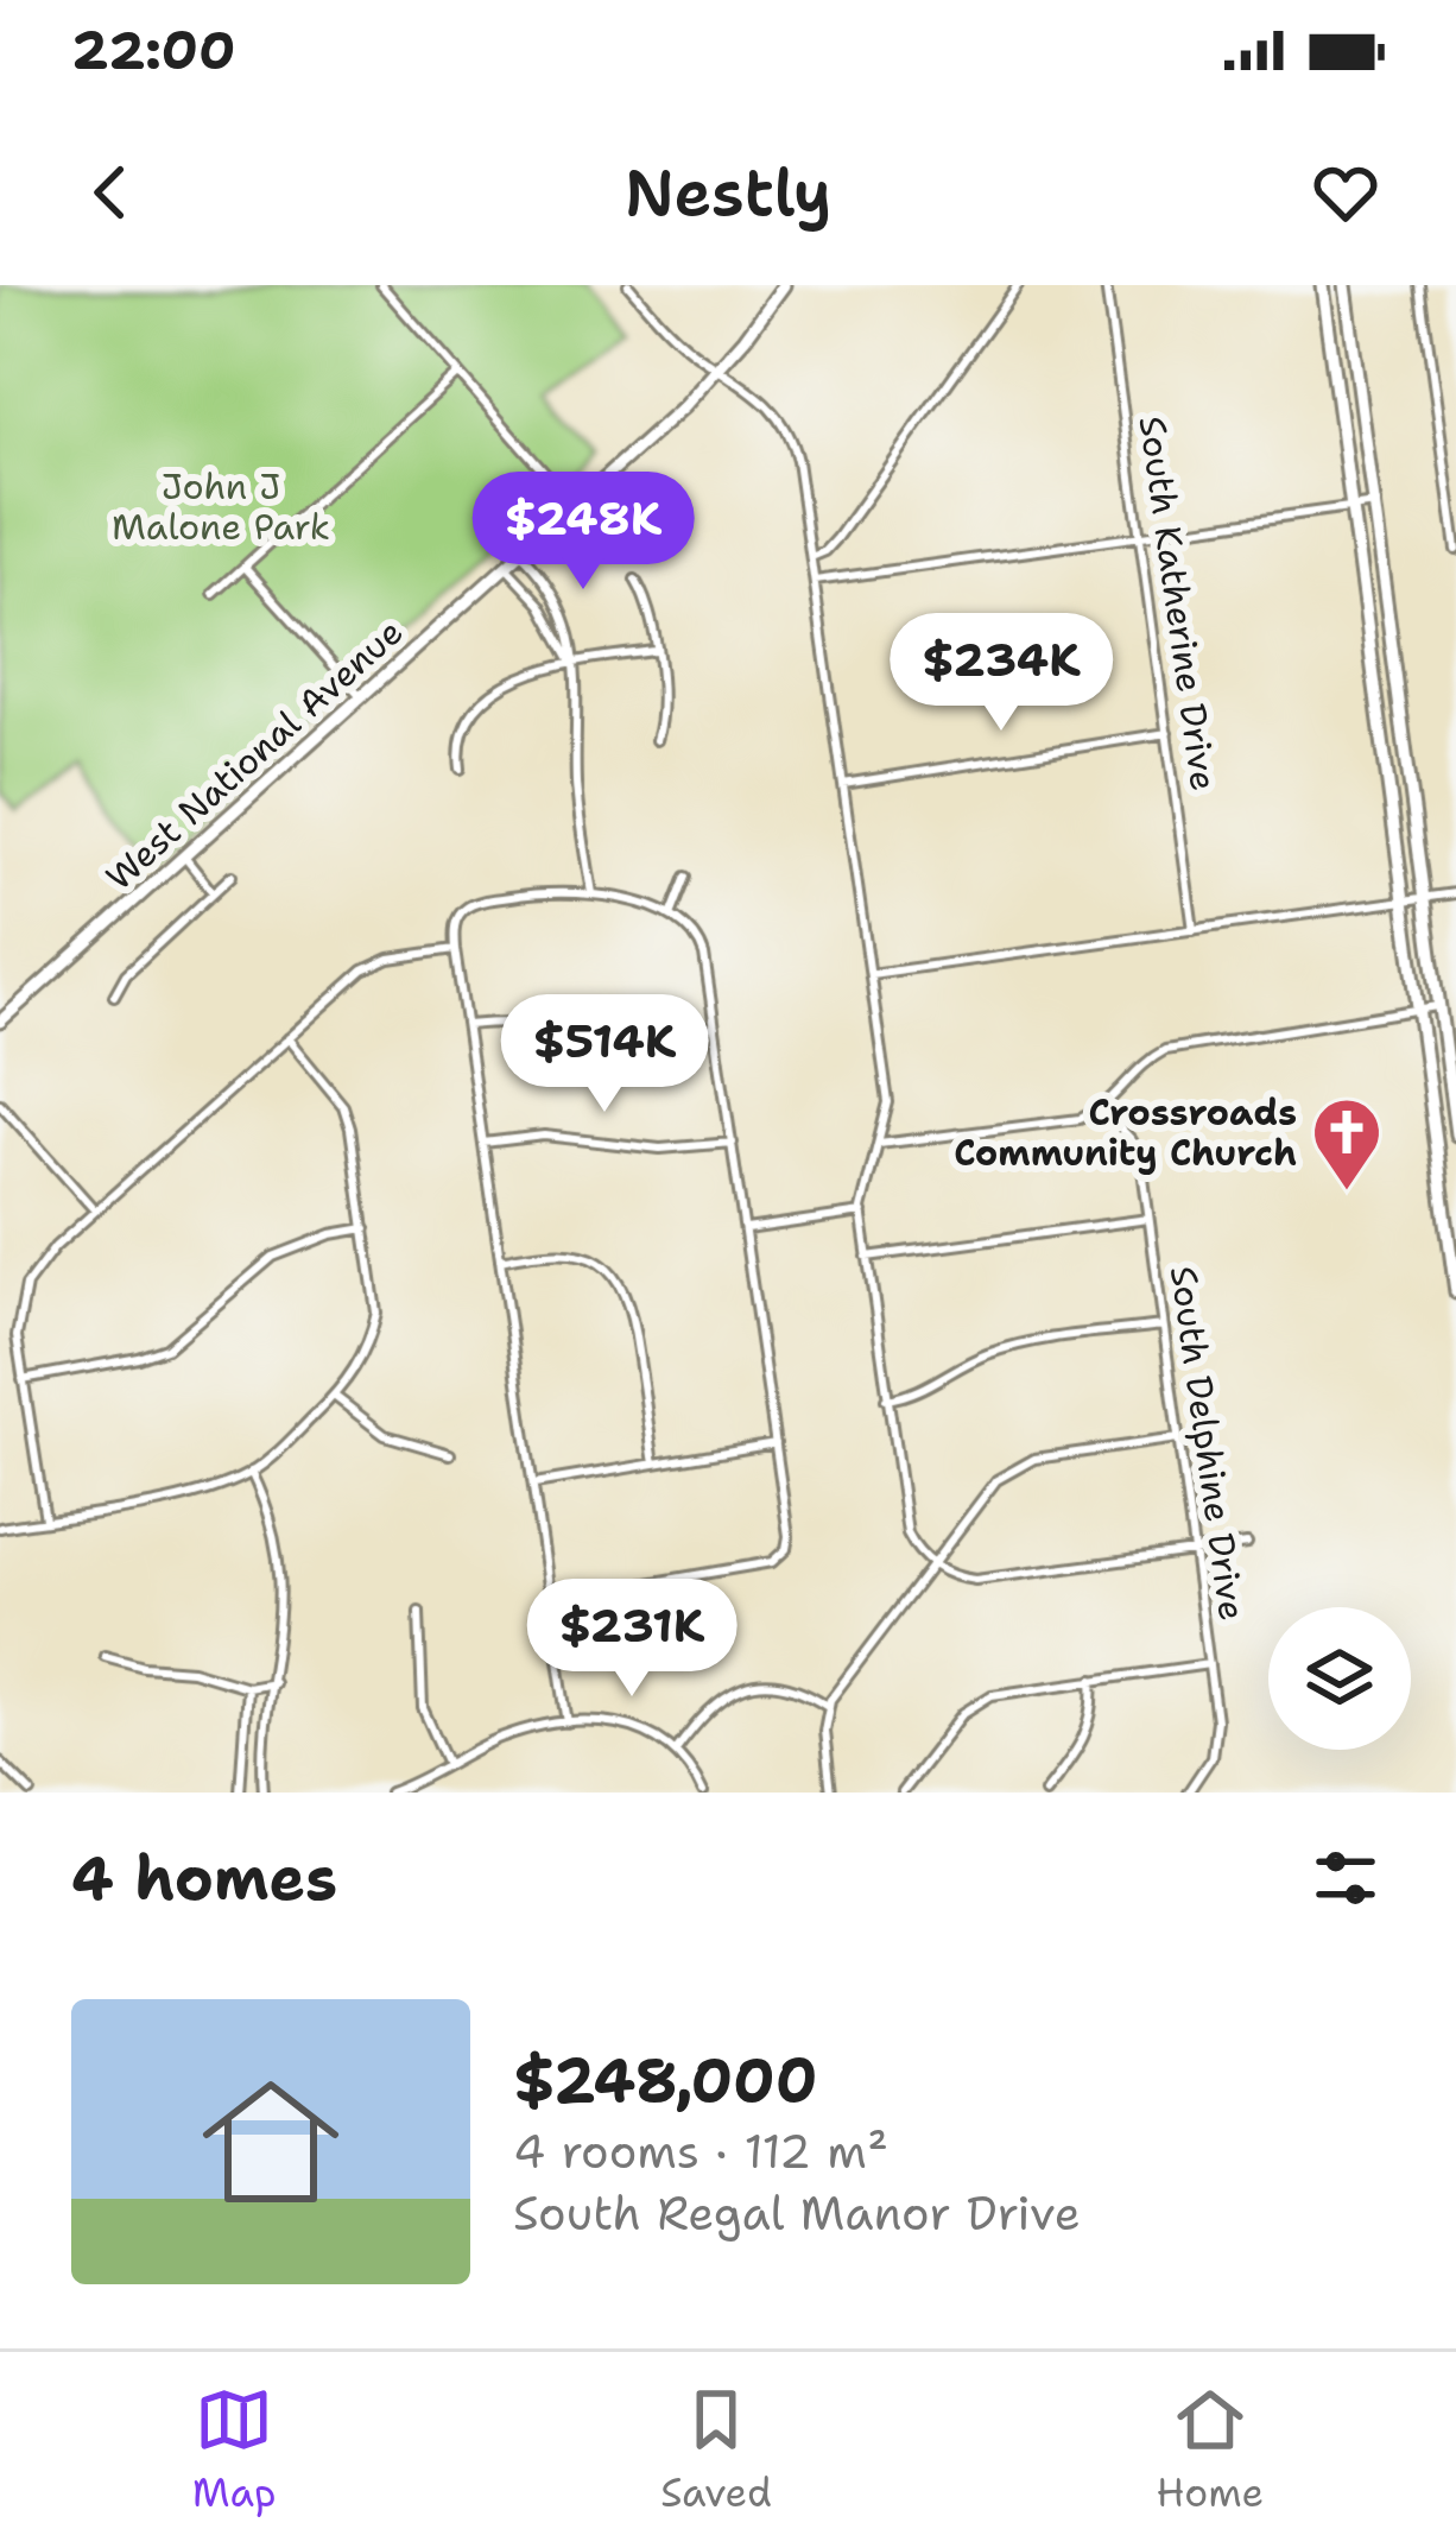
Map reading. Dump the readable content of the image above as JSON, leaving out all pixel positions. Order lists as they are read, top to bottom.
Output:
{
  "streets": {
    "main road": ["West National Avenue"],
    "street": ["South Katherine Drive", "South Delphine Drive"]
  },
  "parks": ["John J Malone Park"],
  "places": {
    "church": ["Crossroads Community Church"]
  },
  "page": {
    "status": "22:00",
    "header": "Nestly",
    "price": [
      "$248K",
      "$234K",
      "$514K",
      "$231K"
    ],
    "heading": "4 homes",
    "list": [
      {
        "name": "$248,000",
        "note": "4 rooms · 112 m² · South Regal Manor Drive"
      }
    ],
    "tabs": ["Map", "Saved", "Home"]
  }
}
